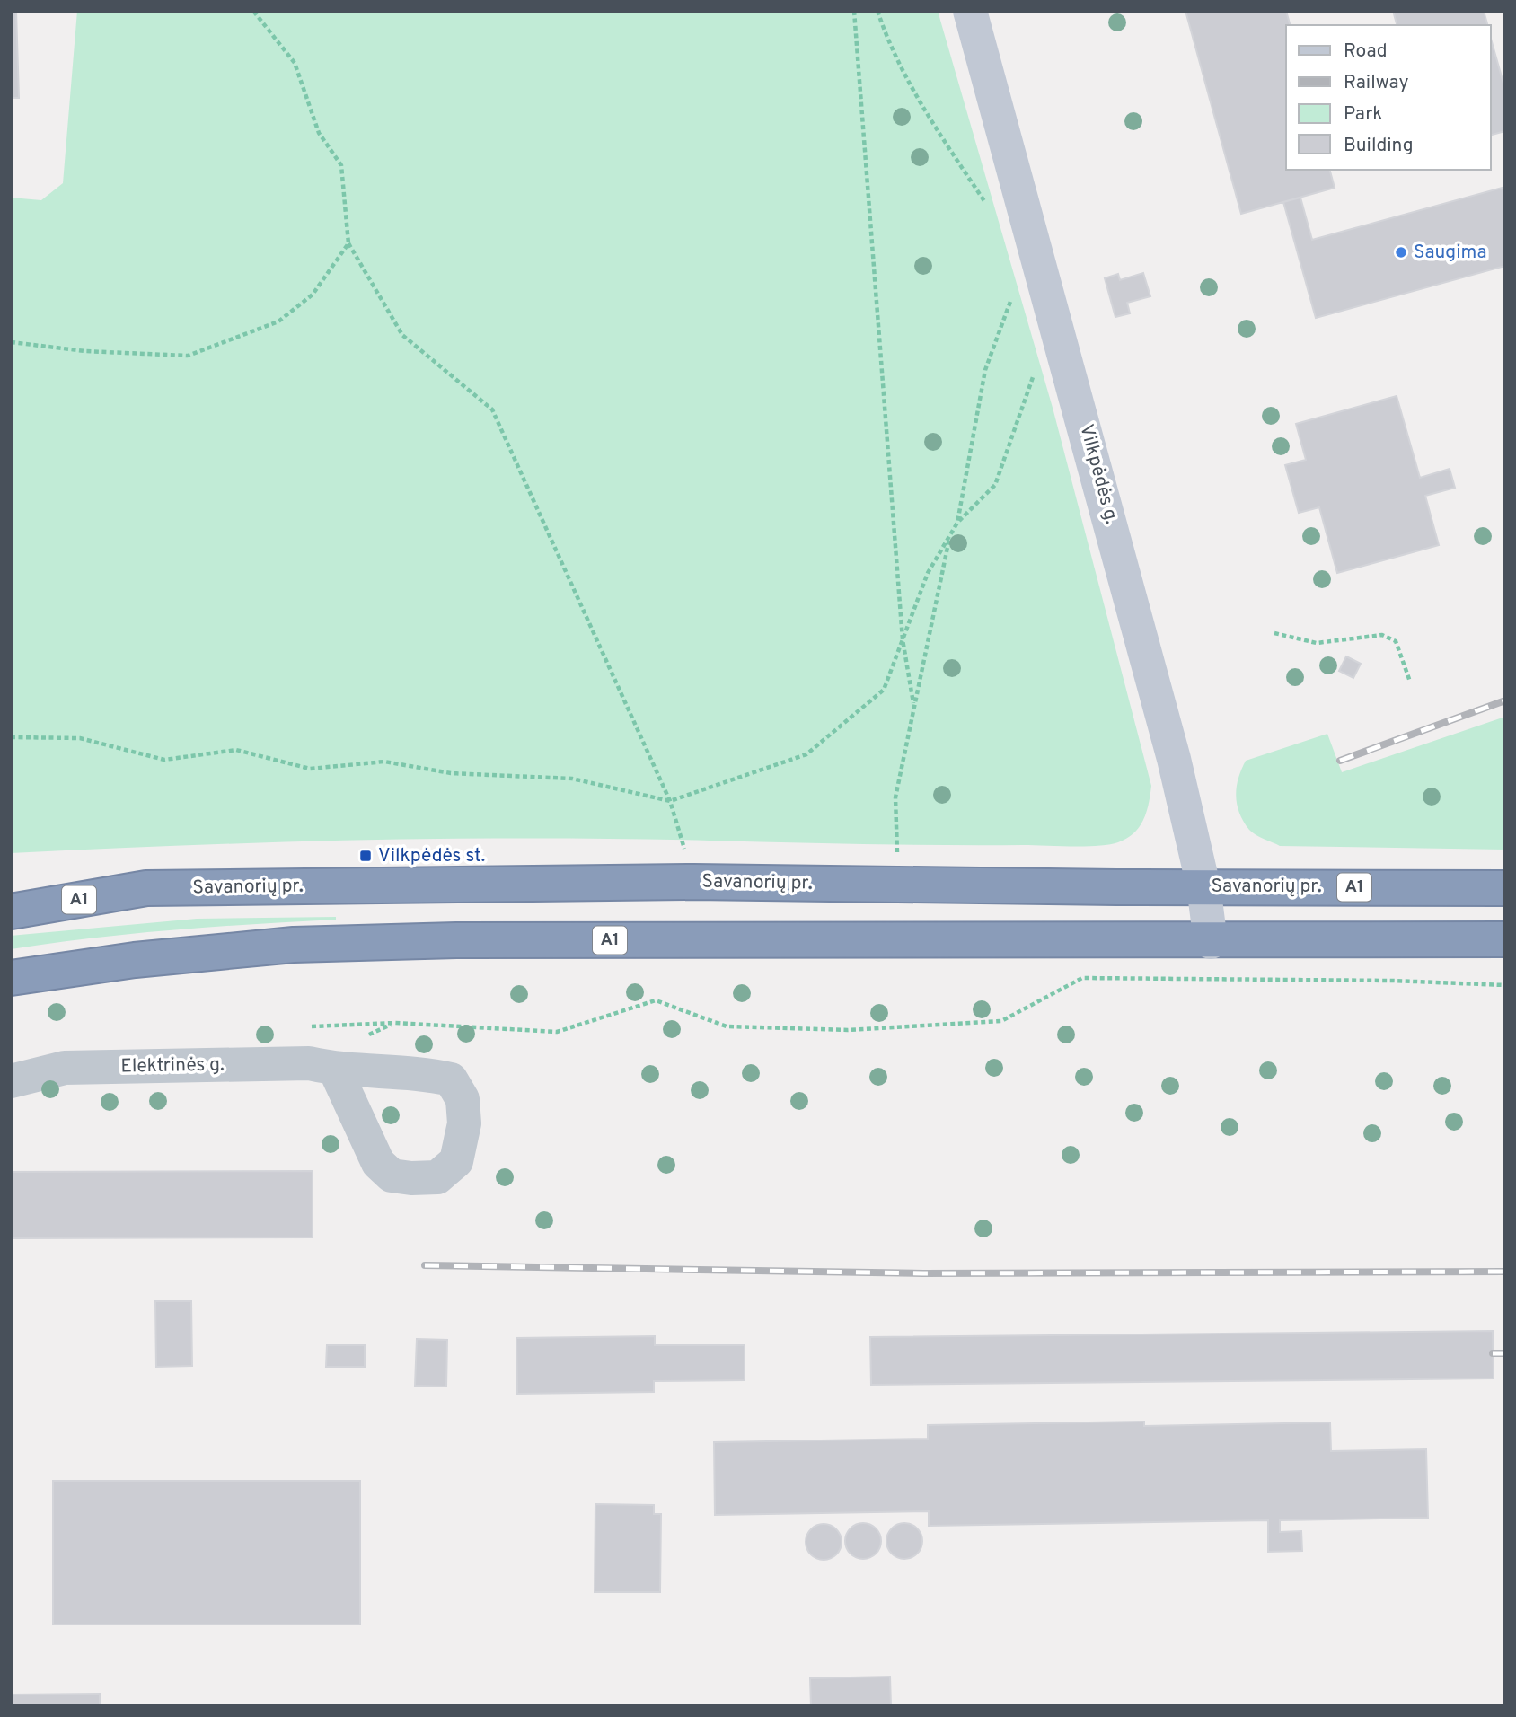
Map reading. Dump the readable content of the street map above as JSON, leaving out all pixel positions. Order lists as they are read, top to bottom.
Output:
{
  "streets": {
    "highway": ["Savanorių pr.", "A1"],
    "main road": ["Vilkpėdės g."],
    "street": ["Elektrinės g."]
  },
  "crossings": [
    ["Vilkpėdės g.", "Savanorių pr."],
    ["Vilkpėdės g.", "A1"]
  ],
  "places": {
    "other": ["Saugima"],
    "transit": ["Vilkpėdės st."]
  },
  "legend": [
    "Road",
    "Railway",
    "Park",
    "Building"
  ]
}
